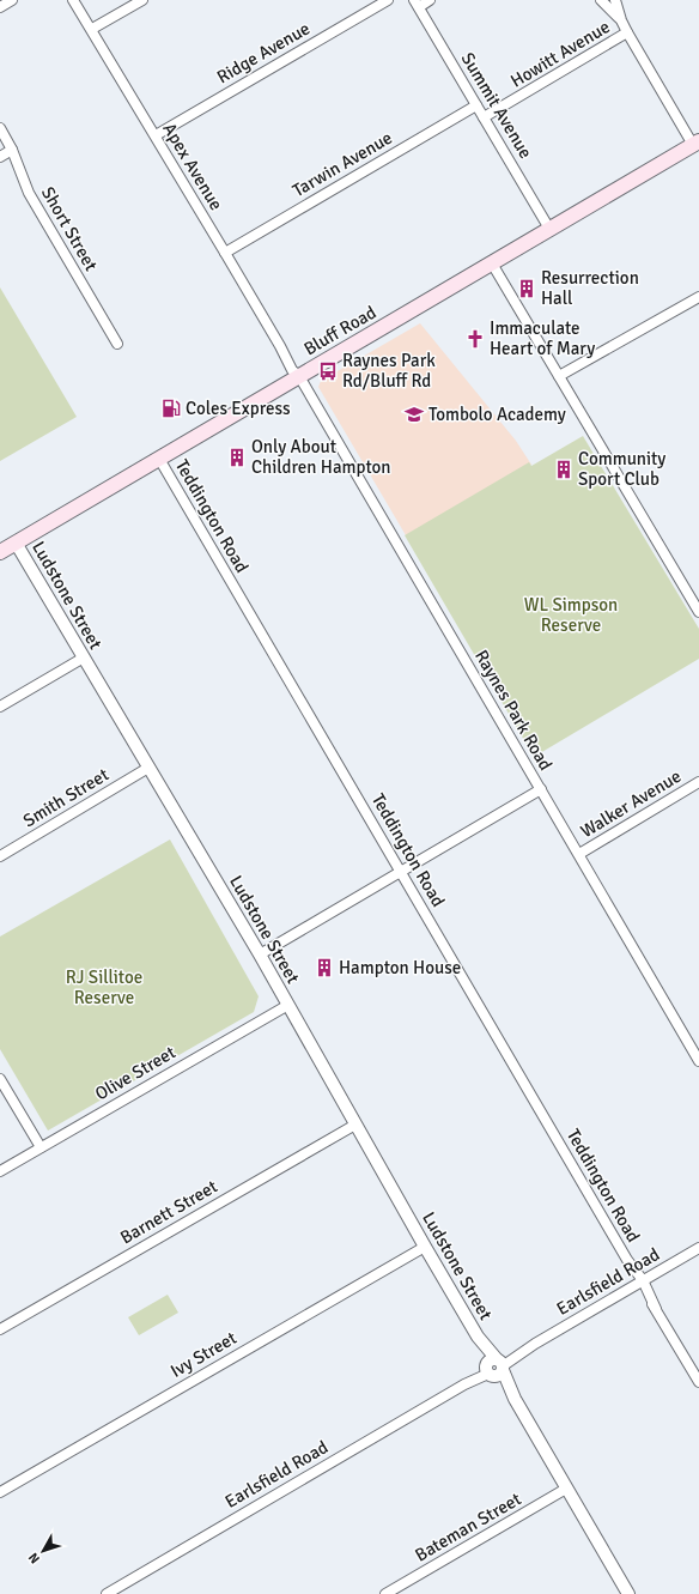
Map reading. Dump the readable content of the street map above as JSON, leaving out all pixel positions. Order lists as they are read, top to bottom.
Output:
{
  "streets": {
    "main road": ["Bluff Road"],
    "street": [
      "Ridge Avenue",
      "Howitt Avenue",
      "Summit Avenue",
      "Tarwin Avenue",
      "Apex Avenue",
      "Short Street",
      "Teddington Road",
      "Ludstone Street",
      "Raynes Park Road",
      "Smith Street",
      "Walker Avenue",
      "Olive Street",
      "Barnett Street",
      "Earlsfield Road",
      "Ivy Street",
      "Bateman Street"
    ]
  },
  "crossings": [
    ["Ridge Avenue", "Apex Avenue"],
    ["Howitt Avenue", "Summit Avenue"],
    ["Summit Avenue", "Tarwin Avenue"],
    ["Summit Avenue", "Bluff Road"],
    ["Tarwin Avenue", "Apex Avenue"],
    ["Apex Avenue", "Bluff Road"],
    ["Apex Avenue", "Raynes Park Road"],
    ["Bluff Road", "Teddington Road"],
    ["Bluff Road", "Ludstone Street"],
    ["Bluff Road", "Raynes Park Road"],
    ["Teddington Road", "Earlsfield Road"],
    ["Ludstone Street", "Smith Street"],
    ["Ludstone Street", "Olive Street"],
    ["Ludstone Street", "Barnett Street"],
    ["Ludstone Street", "Earlsfield Road"],
    ["Ludstone Street", "Ivy Street"],
    ["Ludstone Street", "Bateman Street"],
    ["Raynes Park Road", "Walker Avenue"]
  ],
  "parks": ["WL Simpson Reserve", "RJ Sillitoe Reserve"],
  "places": {
    "building": [
      "Resurrection Hall",
      "Only About Children Hampton",
      "Community Sport Club",
      "Hampton House"
    ],
    "church": ["Immaculate Heart of Mary"],
    "bus stop": ["Raynes Park Rd/Bluff Rd"],
    "fuel station": ["Coles Express"],
    "school or university": ["Tombolo Academy"]
  },
  "north": "bottom left"
}
